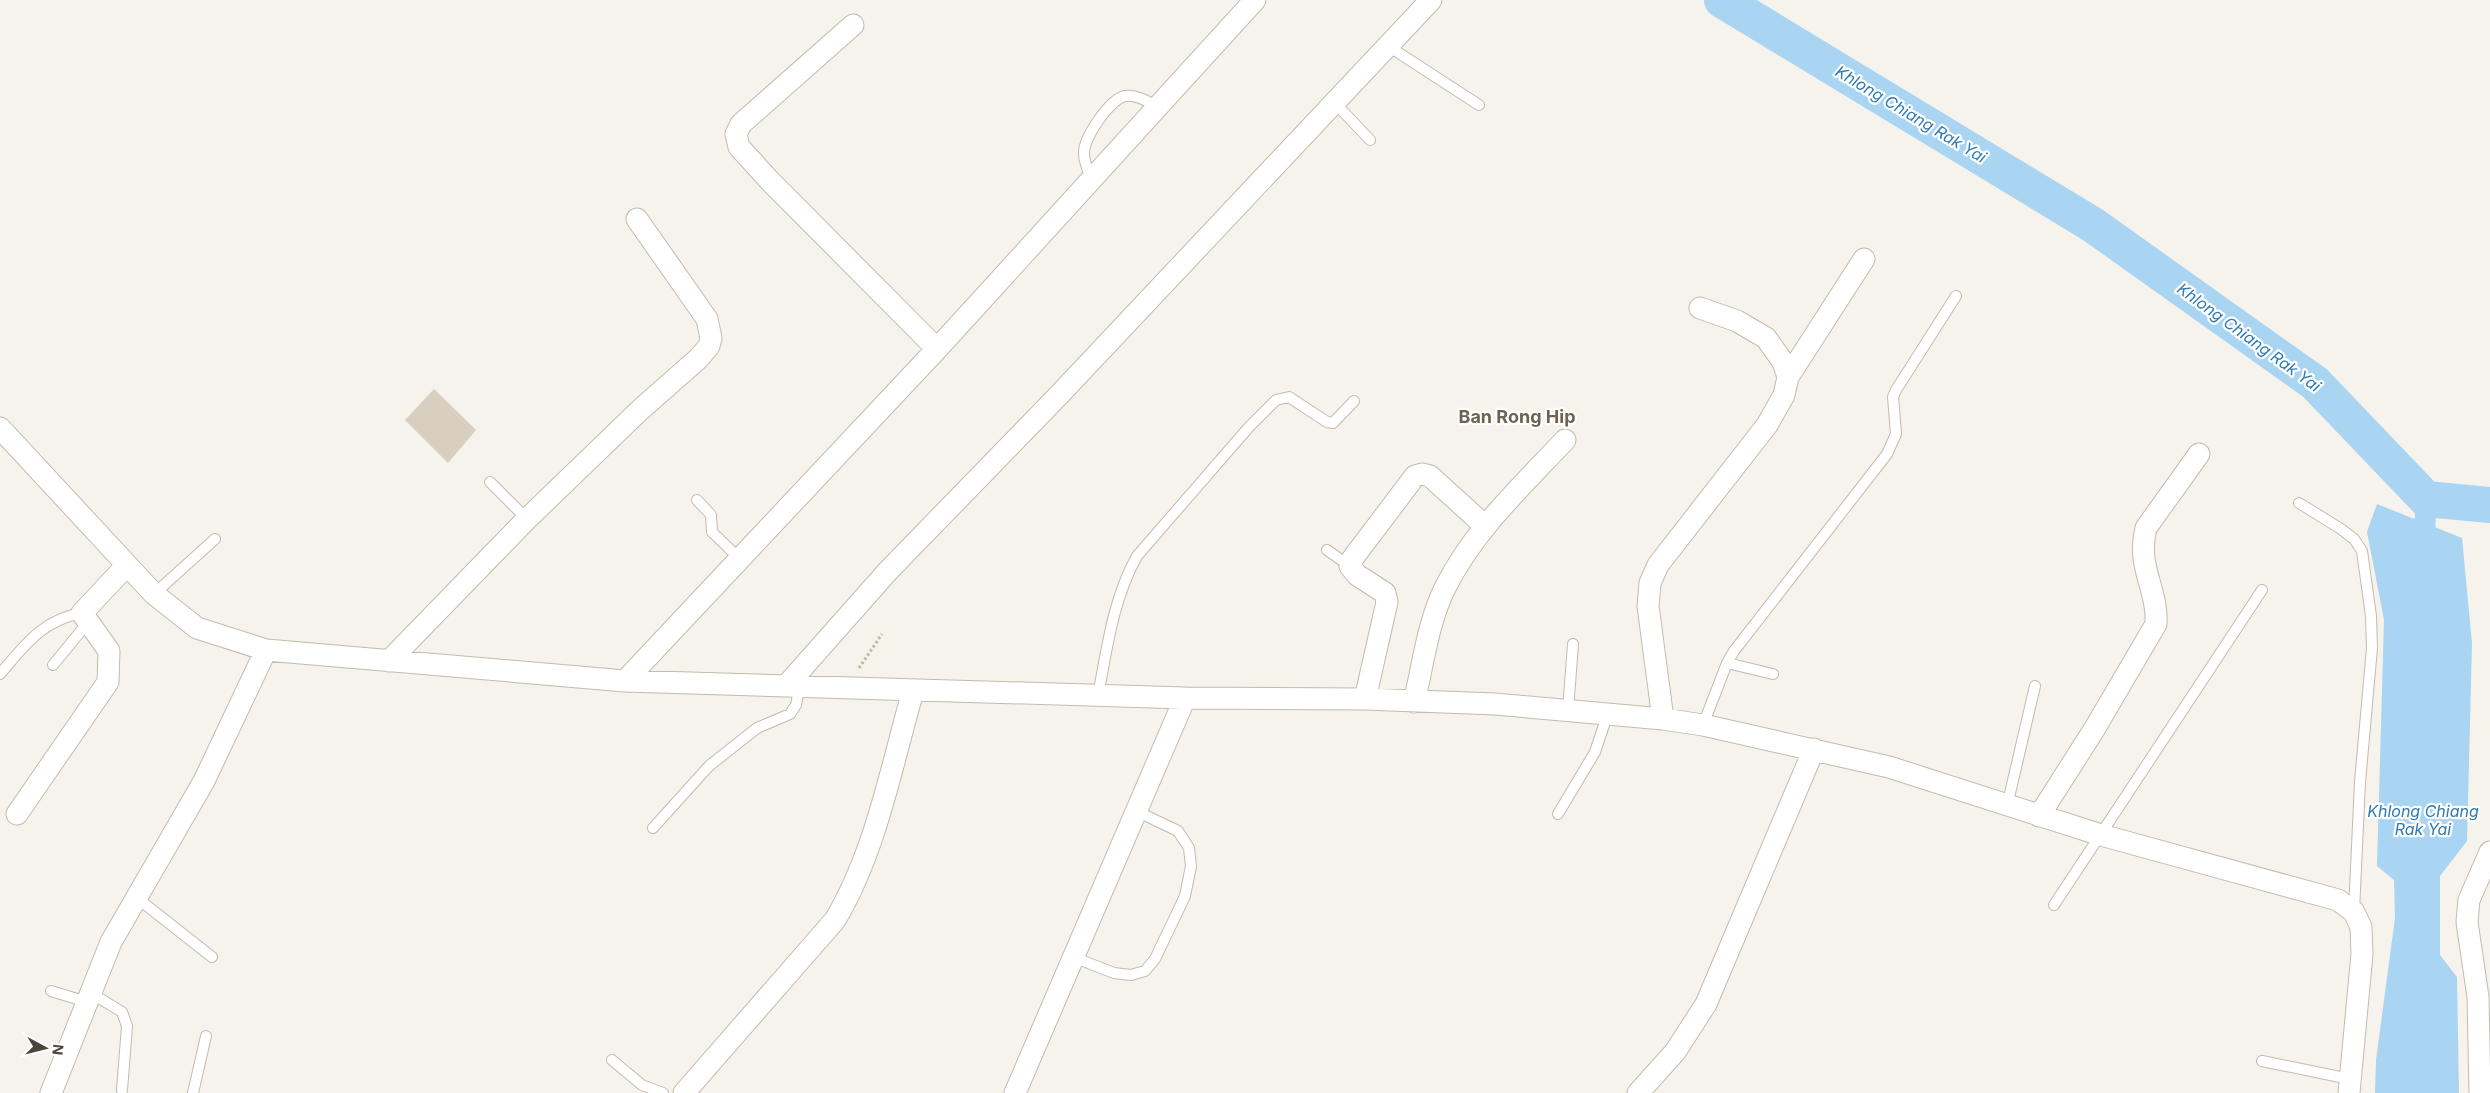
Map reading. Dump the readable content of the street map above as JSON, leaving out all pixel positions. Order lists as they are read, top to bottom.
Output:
{
  "districts": ["Ban Rong Hip"],
  "water": ["Khlong Chiang Rak Yai"],
  "north": "right"
}
